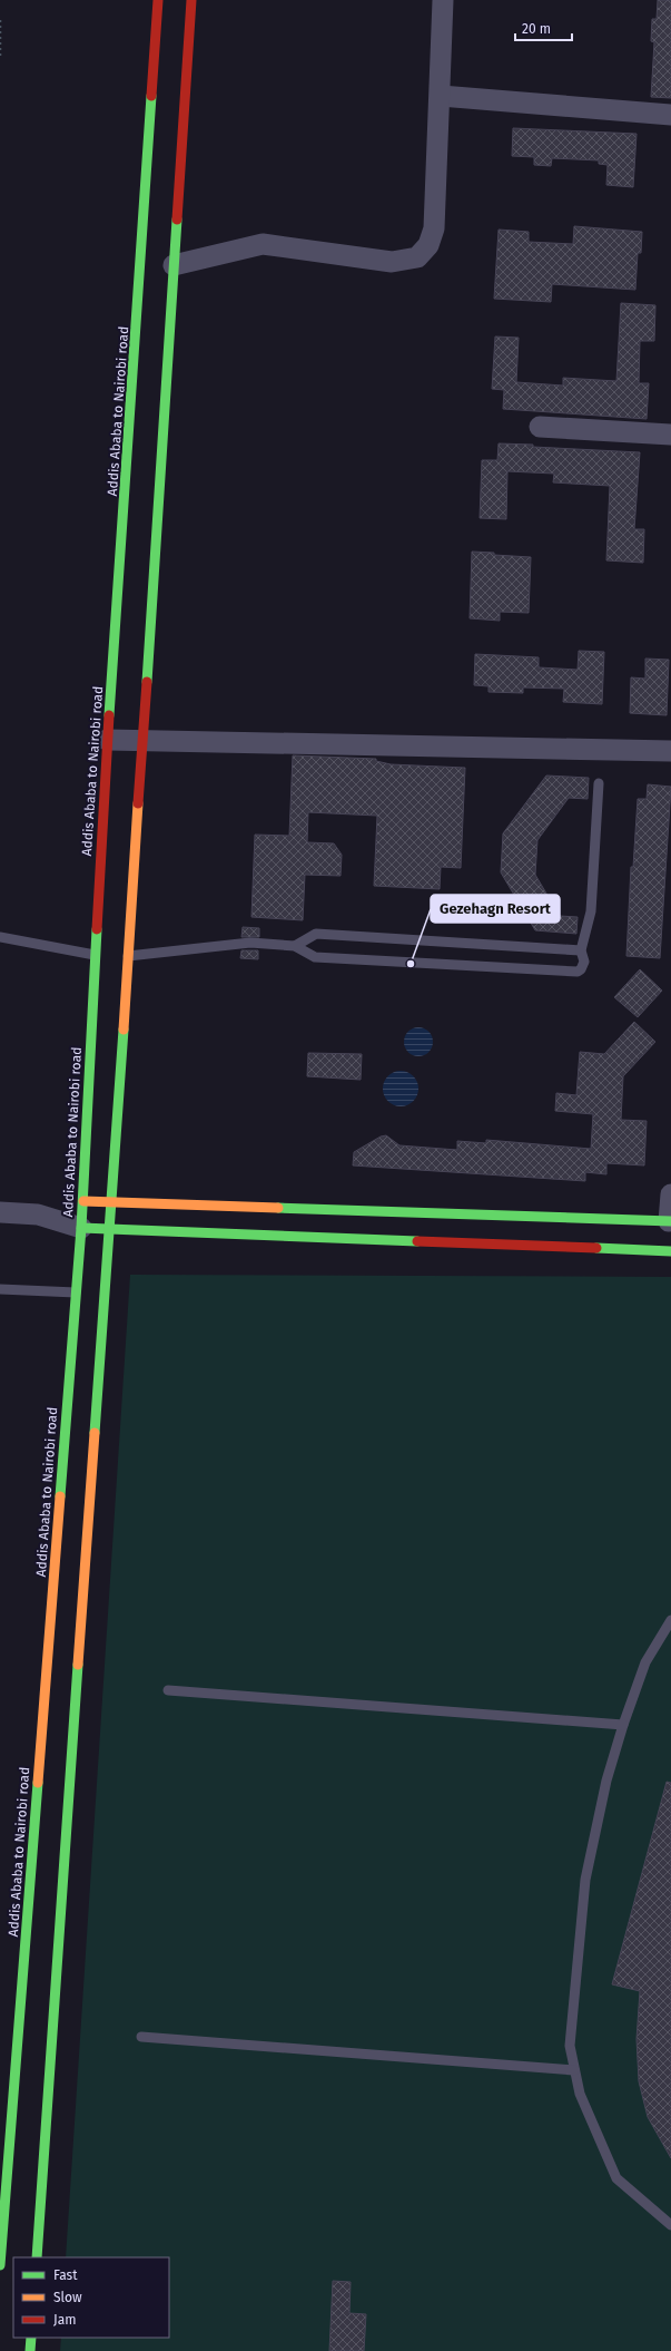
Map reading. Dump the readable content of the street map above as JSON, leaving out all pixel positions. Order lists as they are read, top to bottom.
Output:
{
  "streets": {
    "main road": ["Addis Ababa to Nairobi road"]
  },
  "places": ["Gezehagn Resort"],
  "legend": ["Fast", "Slow", "Jam"],
  "scale_bar": "20 m"
}
